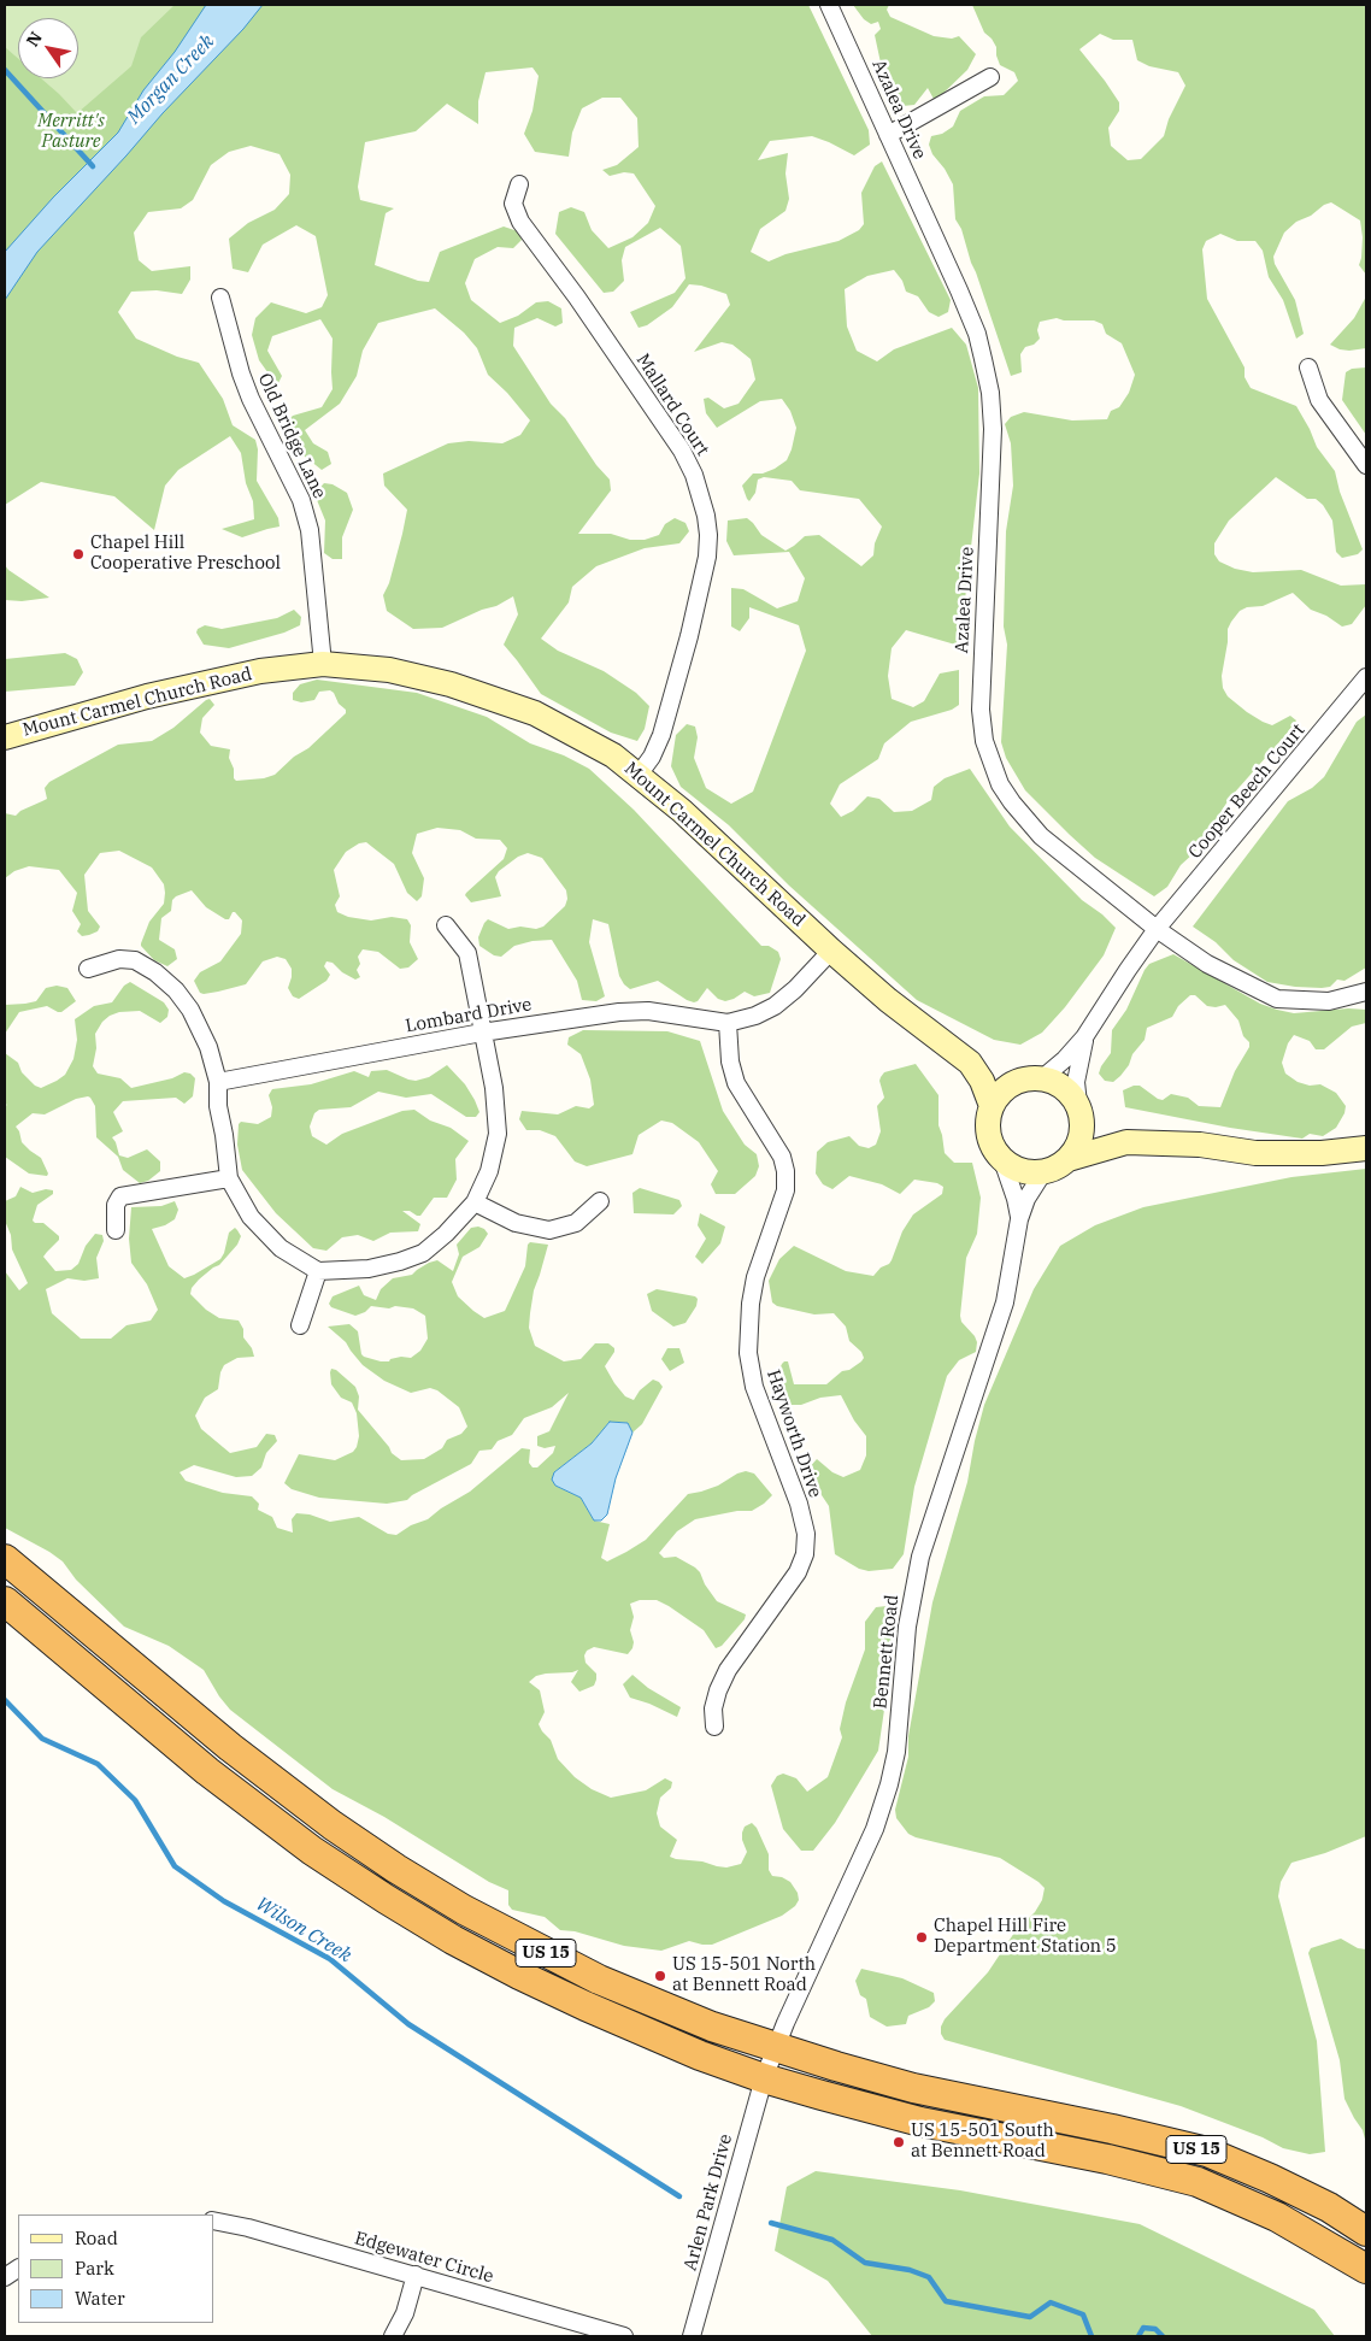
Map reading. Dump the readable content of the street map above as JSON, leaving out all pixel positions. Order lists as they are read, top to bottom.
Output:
{
  "streets": {
    "highway": ["US 15"],
    "main road": ["Mount Carmel Church Road"],
    "street": [
      "Azalea Drive",
      "Mallard Court",
      "Old Bridge Lane",
      "Cooper Beech Court",
      "Lombard Drive",
      "Hayworth Drive",
      "Bennett Road",
      "Arlen Park Drive",
      "Edgewater Circle"
    ]
  },
  "crossings": [
    ["Azalea Drive", "Cooper Beech Court"],
    ["Mallard Court", "Mount Carmel Church Road"],
    ["Old Bridge Lane", "Mount Carmel Church Road"],
    ["Mount Carmel Church Road", "Bennett Road"],
    ["Lombard Drive", "Hayworth Drive"],
    ["Bennett Road", "US 15"],
    ["Bennett Road", "Arlen Park Drive"],
    ["US 15", "Arlen Park Drive"]
  ],
  "water": ["Morgan Creek", "Wilson Creek"],
  "parks": ["Merritt's Pasture"],
  "places": [
    "Chapel Hill Cooperative Preschool",
    "Chapel Hill Fire Department Station 5",
    "US 15-501 North at Bennett Road",
    "US 15-501 South at Bennett Road"
  ],
  "legend": ["Road", "Park", "Water"],
  "north": "top left"
}
